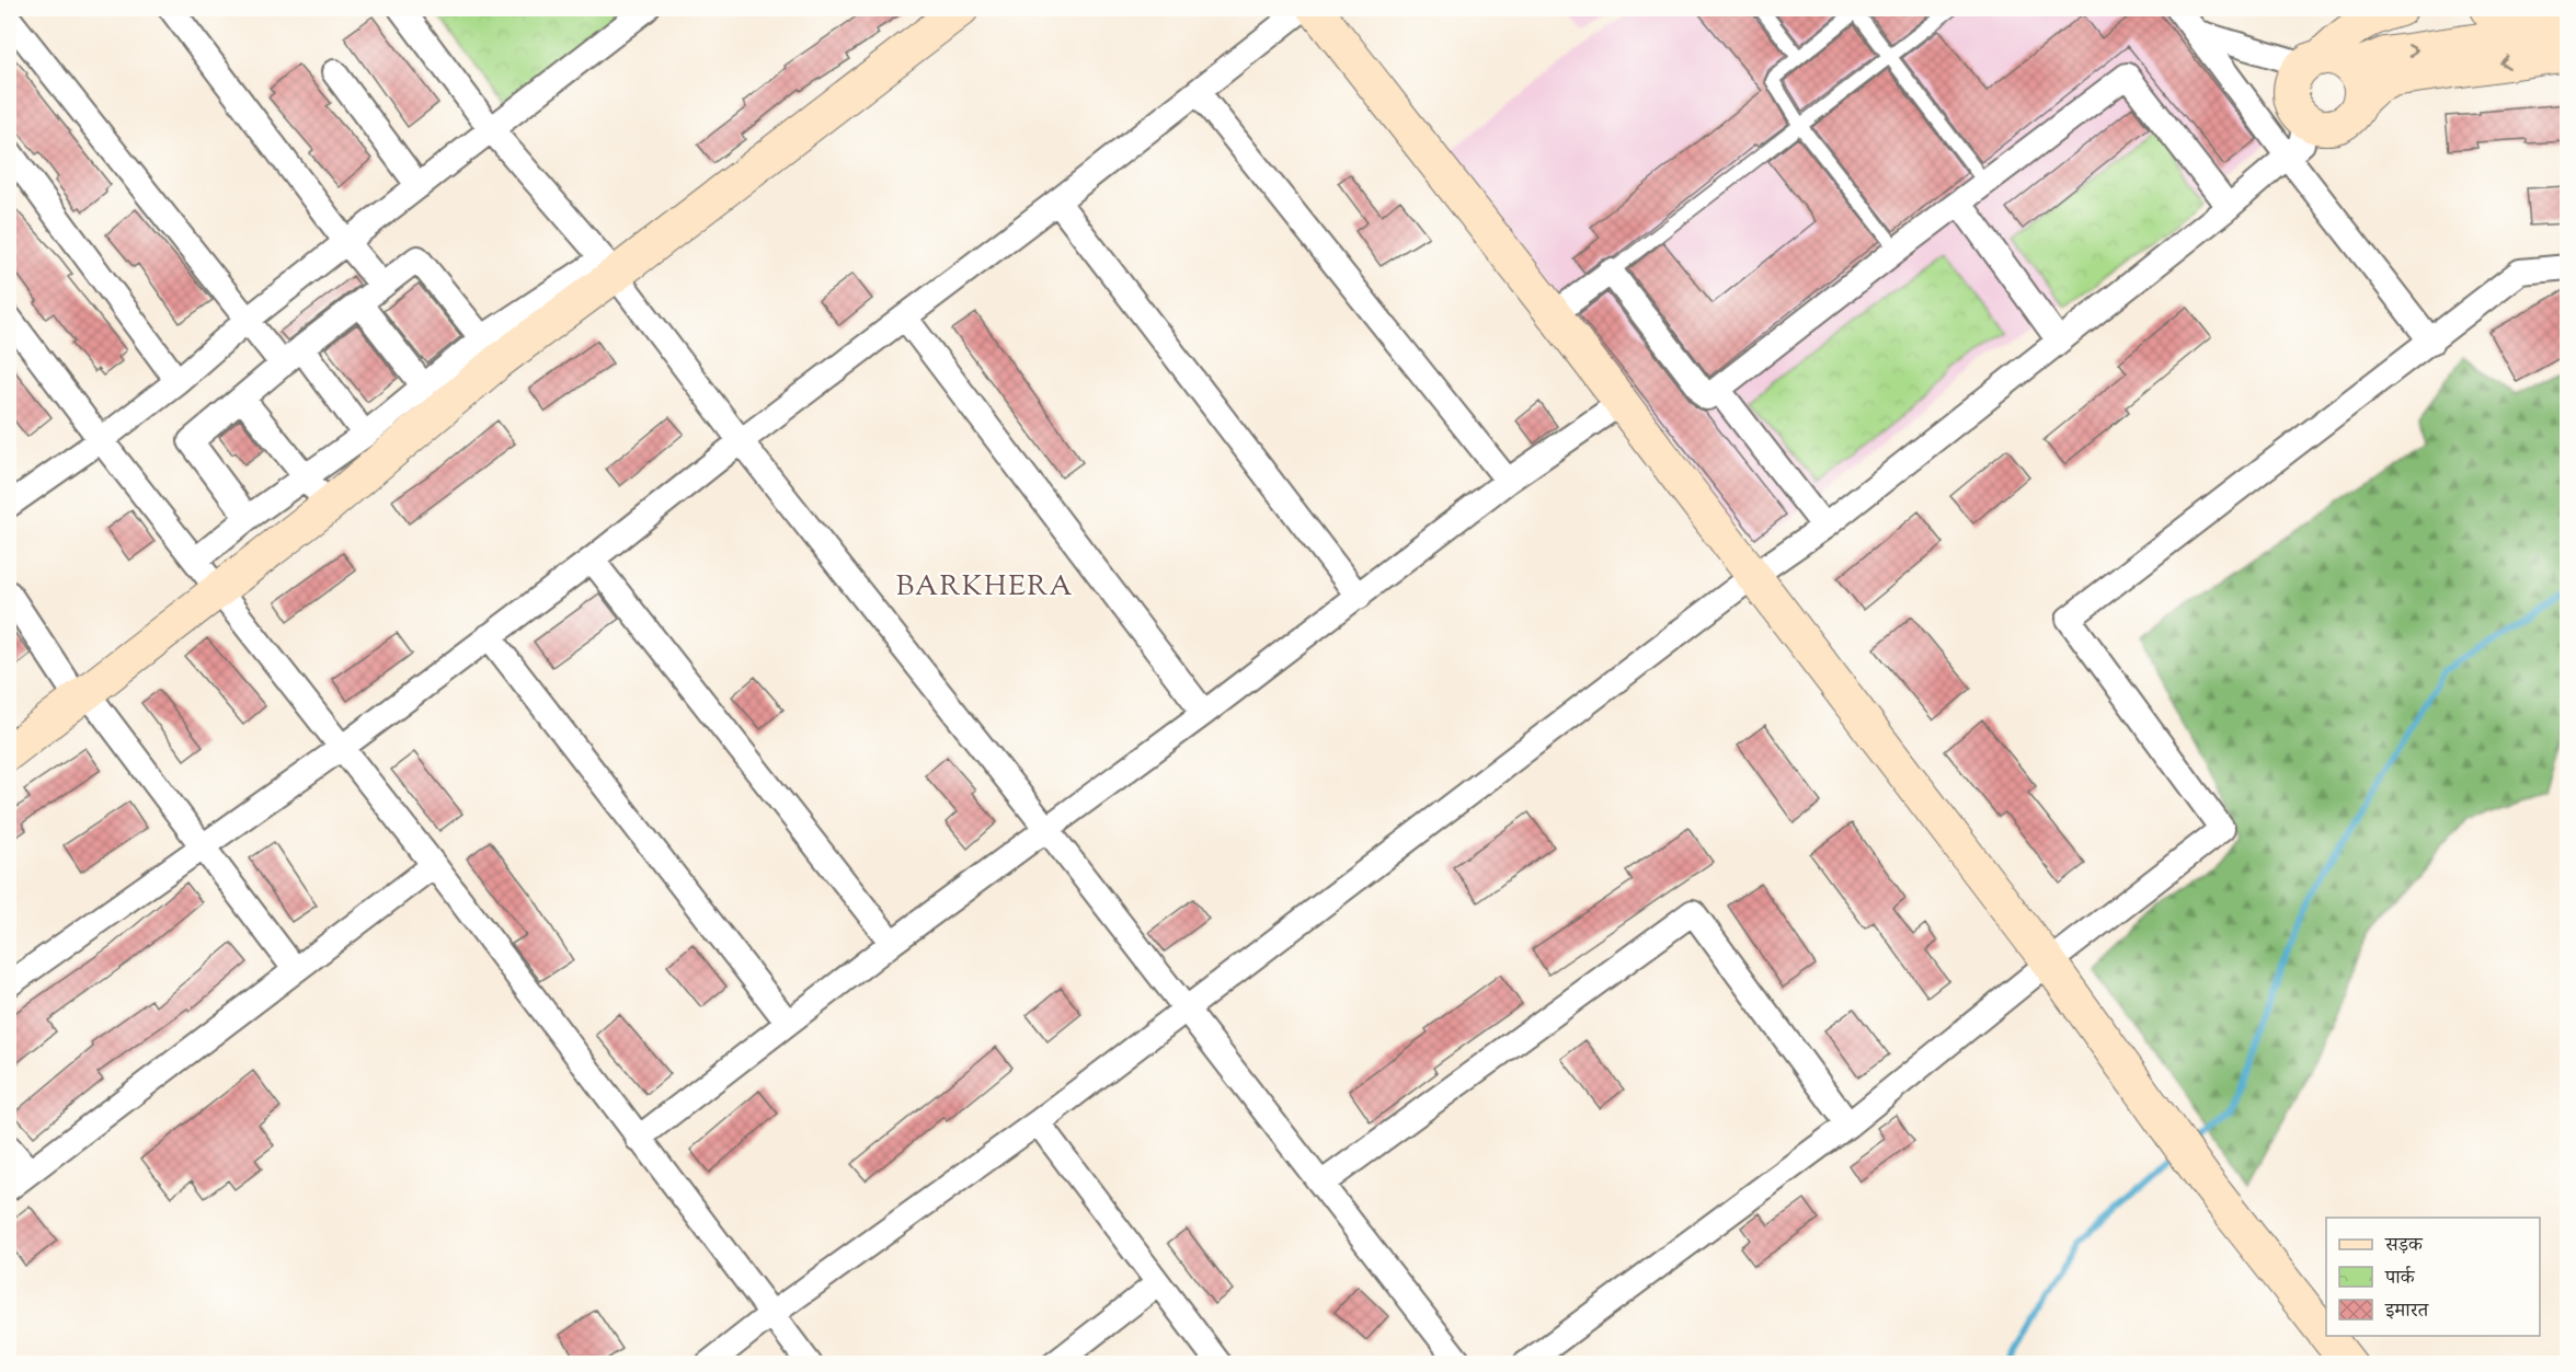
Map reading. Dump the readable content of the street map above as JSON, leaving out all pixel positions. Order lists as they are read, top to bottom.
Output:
{
  "districts": ["BARKHERA"],
  "legend": ["सड़क", "पार्क", "इमारत"]
}
